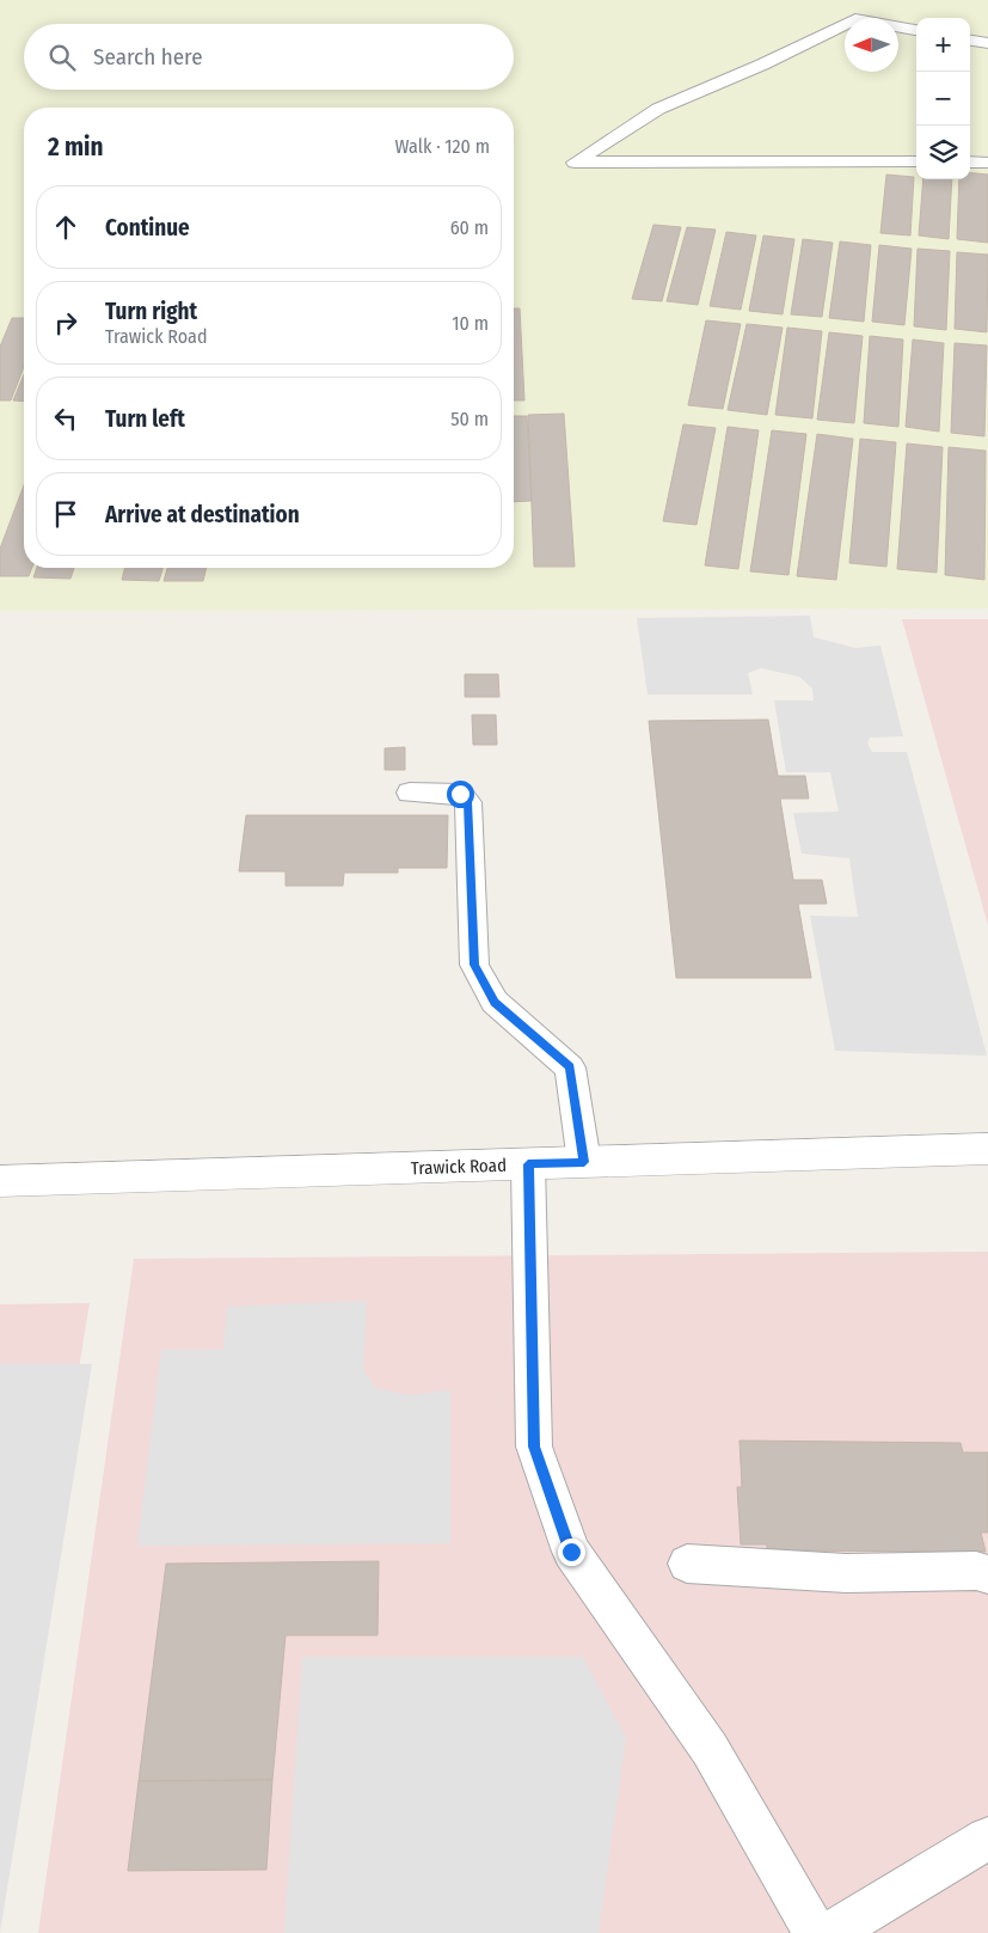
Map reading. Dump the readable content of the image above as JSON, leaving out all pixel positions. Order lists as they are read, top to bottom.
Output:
{
  "streets": {
    "street": ["Trawick Road"]
  },
  "north": "left",
  "page": {
    "map_buttons": ["+", "−"],
    "search": "Search here",
    "heading": ["2 min", "Walk · 120 m"],
    "list": [
      ["Continue", "60 m"],
      ["Turn right", "Trawick Road", "10 m"],
      ["Turn left", "50 m"],
      "Arrive at destination"
    ]
  }
}
